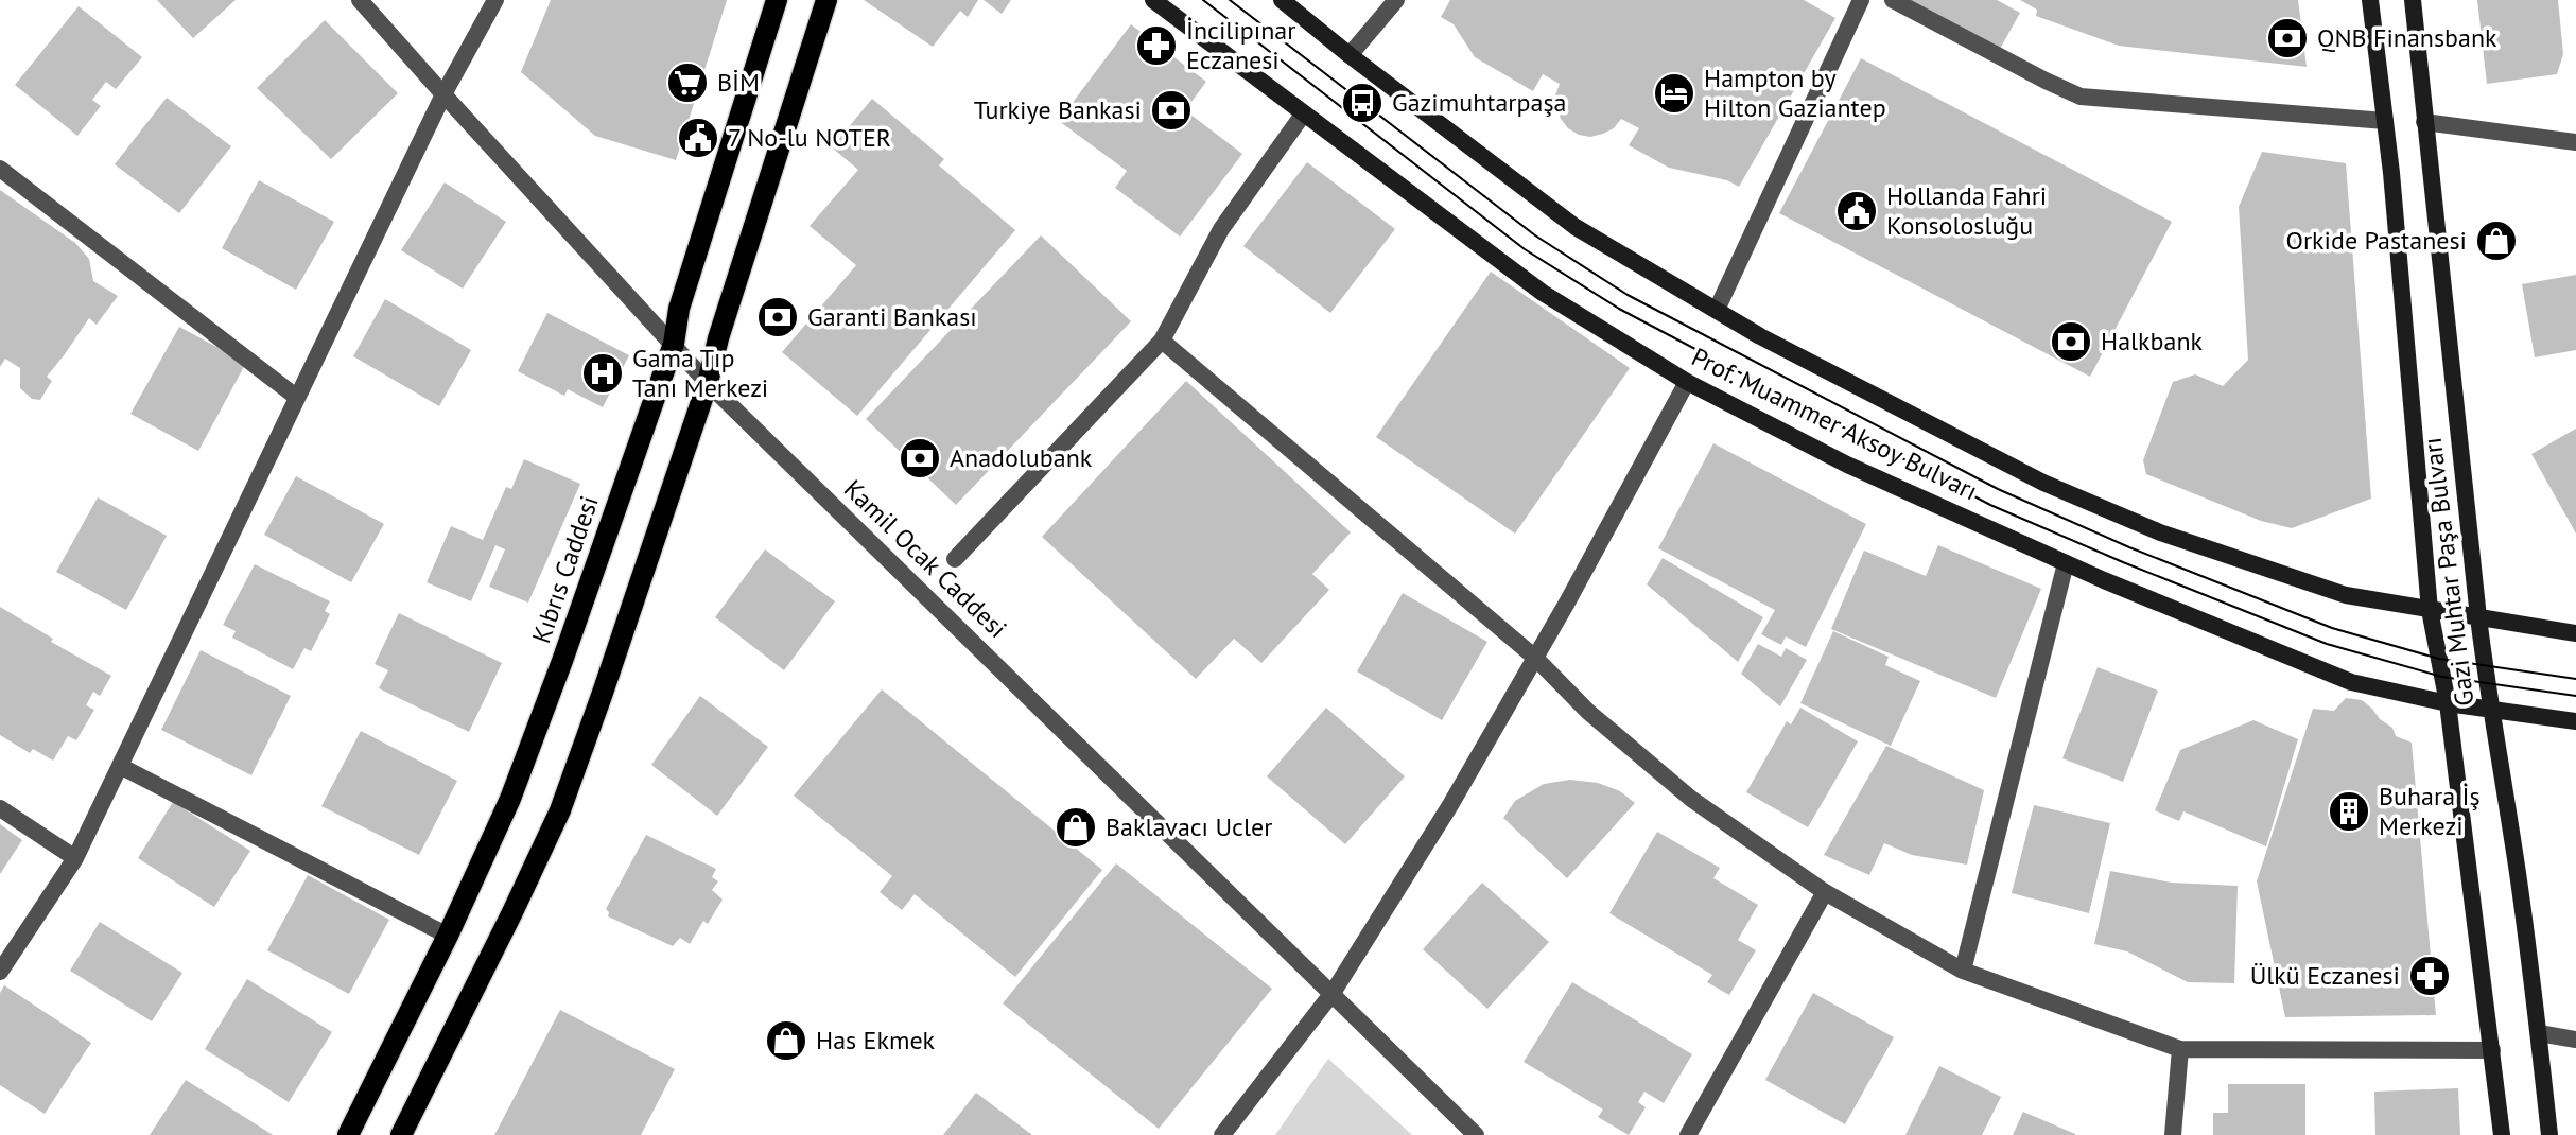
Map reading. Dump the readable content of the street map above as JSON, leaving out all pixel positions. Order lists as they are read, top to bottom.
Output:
{
  "streets": {
    "main road": ["Prof. Muammer Aksoy Bulvarı", "Kıbrıs Caddesi", "Gazi Muhtar Paşa Bulvarı"],
    "street": ["Kamil Ocak Caddesi"]
  },
  "crossings": [
    ["Prof. Muammer Aksoy Bulvarı", "Gazi Muhtar Paşa Bulvarı"],
    ["Kamil Ocak Caddesi", "Kıbrıs Caddesi"]
  ],
  "places": {
    "bank": [
      "QNB Finansbank",
      "Turkiye Bankasi",
      "Garanti Bankası",
      "Halkbank",
      "Anadolubank"
    ],
    "pharmacy": ["İncilipınar Eczanesi", "Ülkü Eczanesi"],
    "supermarket": ["BİM"],
    "hotel": ["Hampton by Hilton Gaziantep"],
    "bus stop": ["Gazimuhtarpaşa"],
    "public building": ["7 No-lu NOTER", "Hollanda Fahri Konsolosluğu"],
    "shop": ["Orkide Pastanesi", "Baklavacı Ucler", "Has Ekmek"],
    "hospital": ["Gama Tıp Tanı Merkezi"],
    "building": ["Buhara İş Merkezi"]
  }
}
